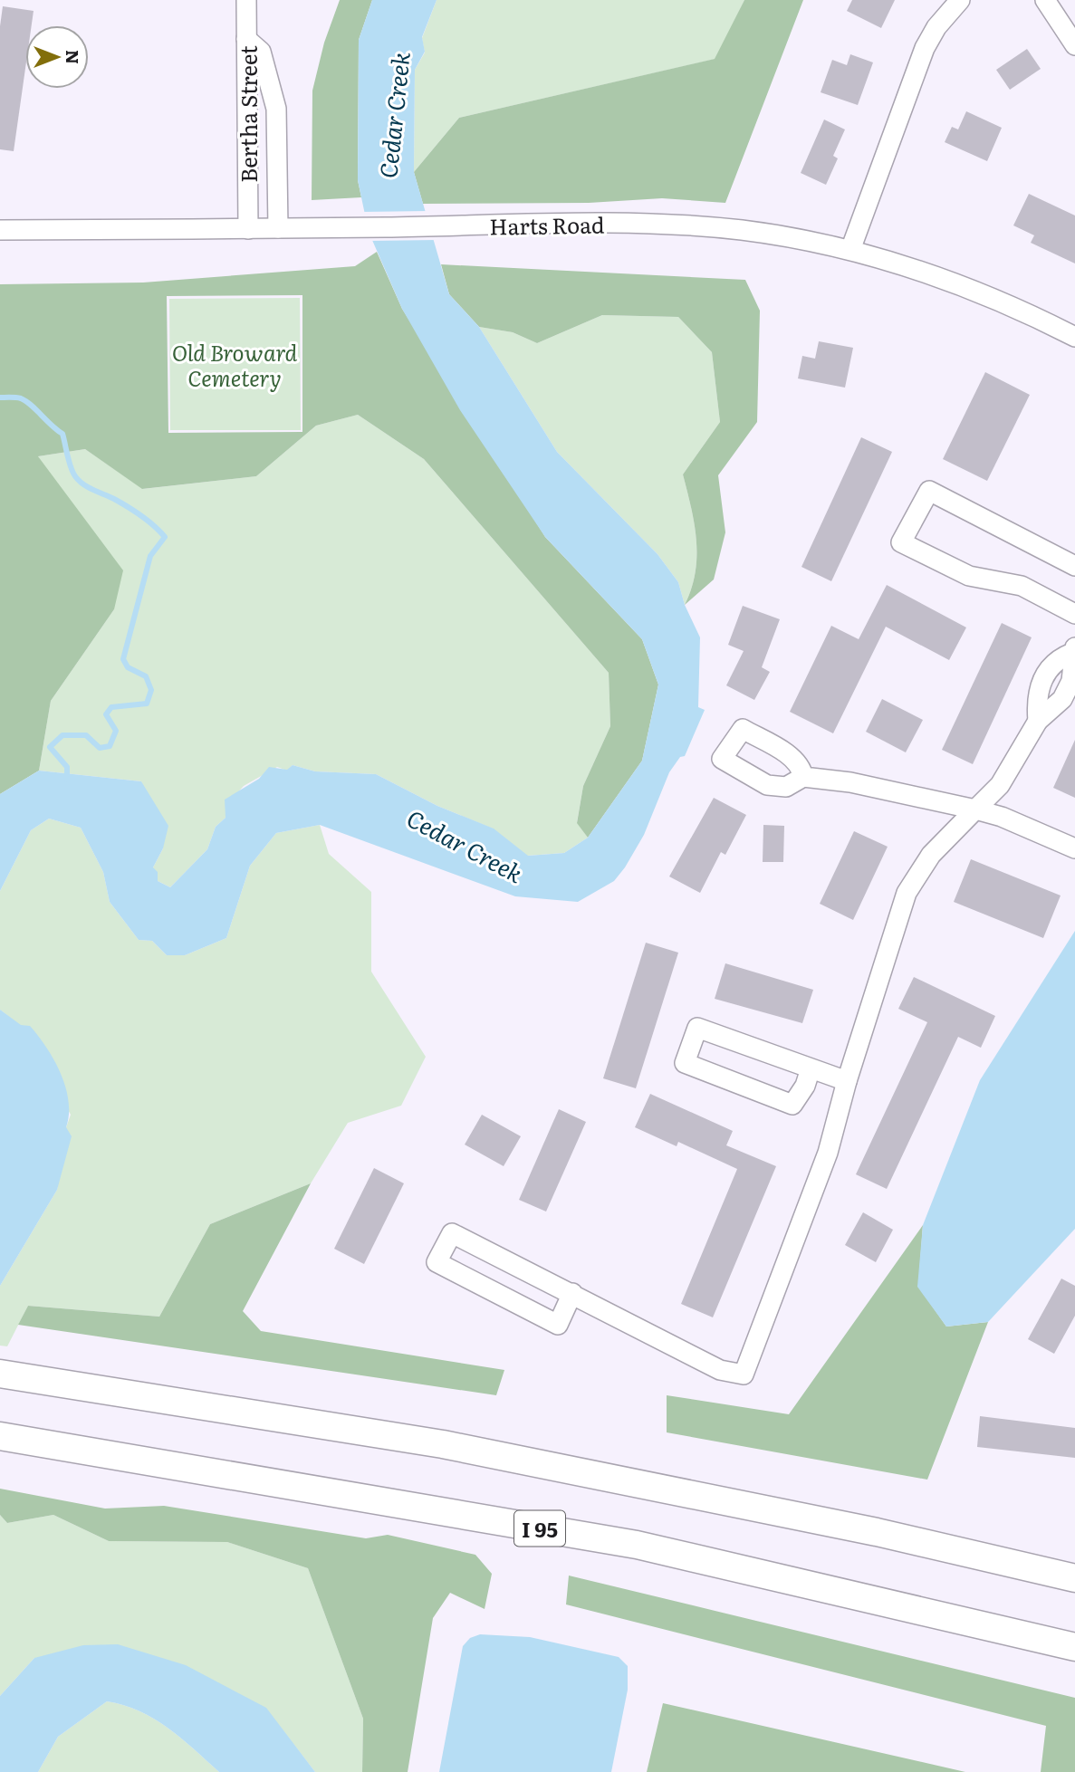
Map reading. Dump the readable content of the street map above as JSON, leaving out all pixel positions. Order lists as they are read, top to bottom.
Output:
{
  "streets": {
    "highway": ["I 95"],
    "street": ["Bertha Street", "Harts Road"]
  },
  "crossings": [
    ["Bertha Street", "Harts Road"]
  ],
  "water": ["Cedar Creek"],
  "parks": ["Old Broward Cemetery"],
  "north": "right"
}
